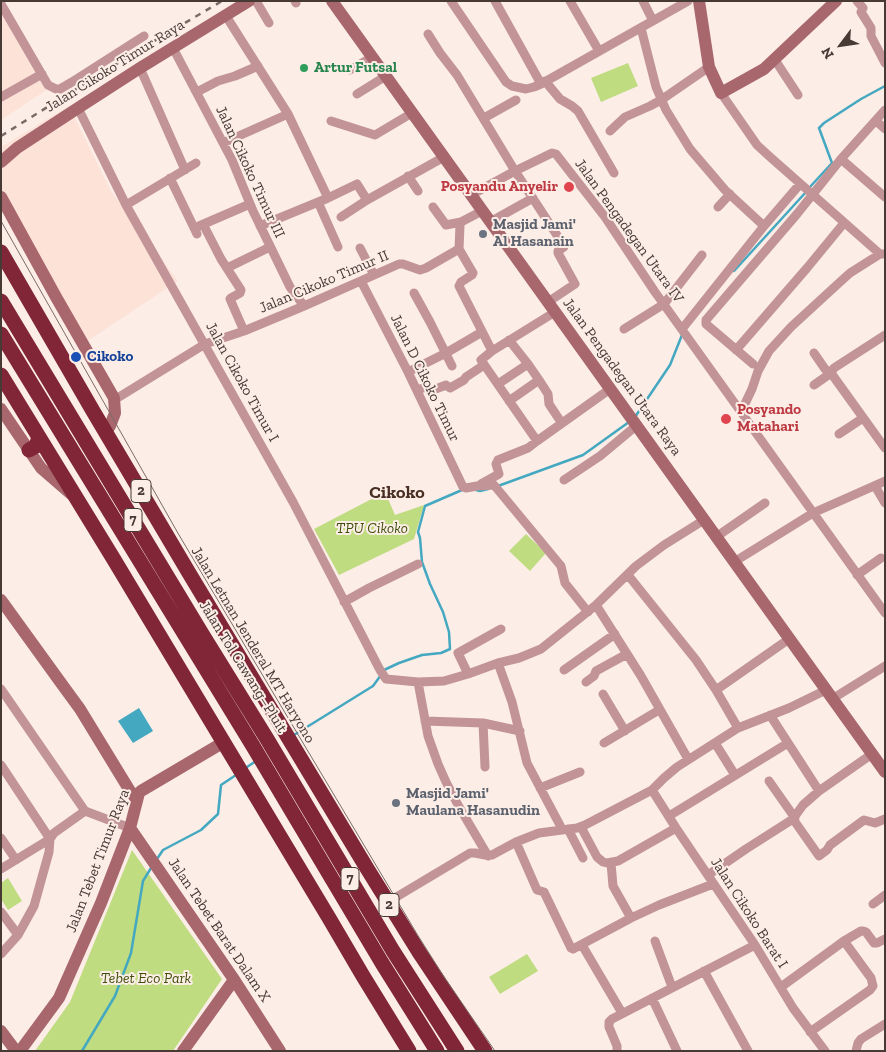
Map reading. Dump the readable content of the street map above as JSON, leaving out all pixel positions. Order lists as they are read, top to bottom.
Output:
{
  "streets": {
    "highway": [
      "2",
      "7",
      "Jalan Letnan Jenderal MT Haryono",
      "Jalan Tol Cawang–Pluit"
    ],
    "street": [
      "Jalan Cikoko Timur Raya",
      "Jalan Cikoko Timur III",
      "Jalan Pengadegan Utara IV",
      "Jalan Cikoko Timur II",
      "Jalan Pengadegan Utara Raya",
      "Jalan D Cikoko Timur",
      "Jalan Cikoko Timur I",
      "Jalan Tebet Timur Raya",
      "Jalan Cikoko Barat I",
      "Jalan Tebet Barat Dalam X"
    ]
  },
  "crossings": [
    ["Jalan Cikoko Timur Raya", "Jalan Cikoko Timur III"],
    ["Jalan Cikoko Timur Raya", "Jalan Cikoko Timur I"],
    ["Jalan Cikoko Timur III", "Jalan Cikoko Timur II"],
    ["Jalan Pengadegan Utara IV", "Jalan Pengadegan Utara Raya"],
    ["Jalan Cikoko Timur II", "Jalan D Cikoko Timur"],
    ["Jalan Cikoko Timur II", "Jalan Cikoko Timur I"],
    ["Jalan Tebet Timur Raya", "Jalan Tebet Barat Dalam X"]
  ],
  "districts": ["Cikoko"],
  "parks": ["TPU Cikoko", "Tebet Eco Park"],
  "places": [
    "Artur Futsal",
    "Posyandu Anyelir",
    "Masjid Jami' Al Hasanain",
    "Cikoko",
    "Posyando Matahari",
    "Masjid Jami' Maulana Hasanudin"
  ],
  "north": "bottom left"
}
